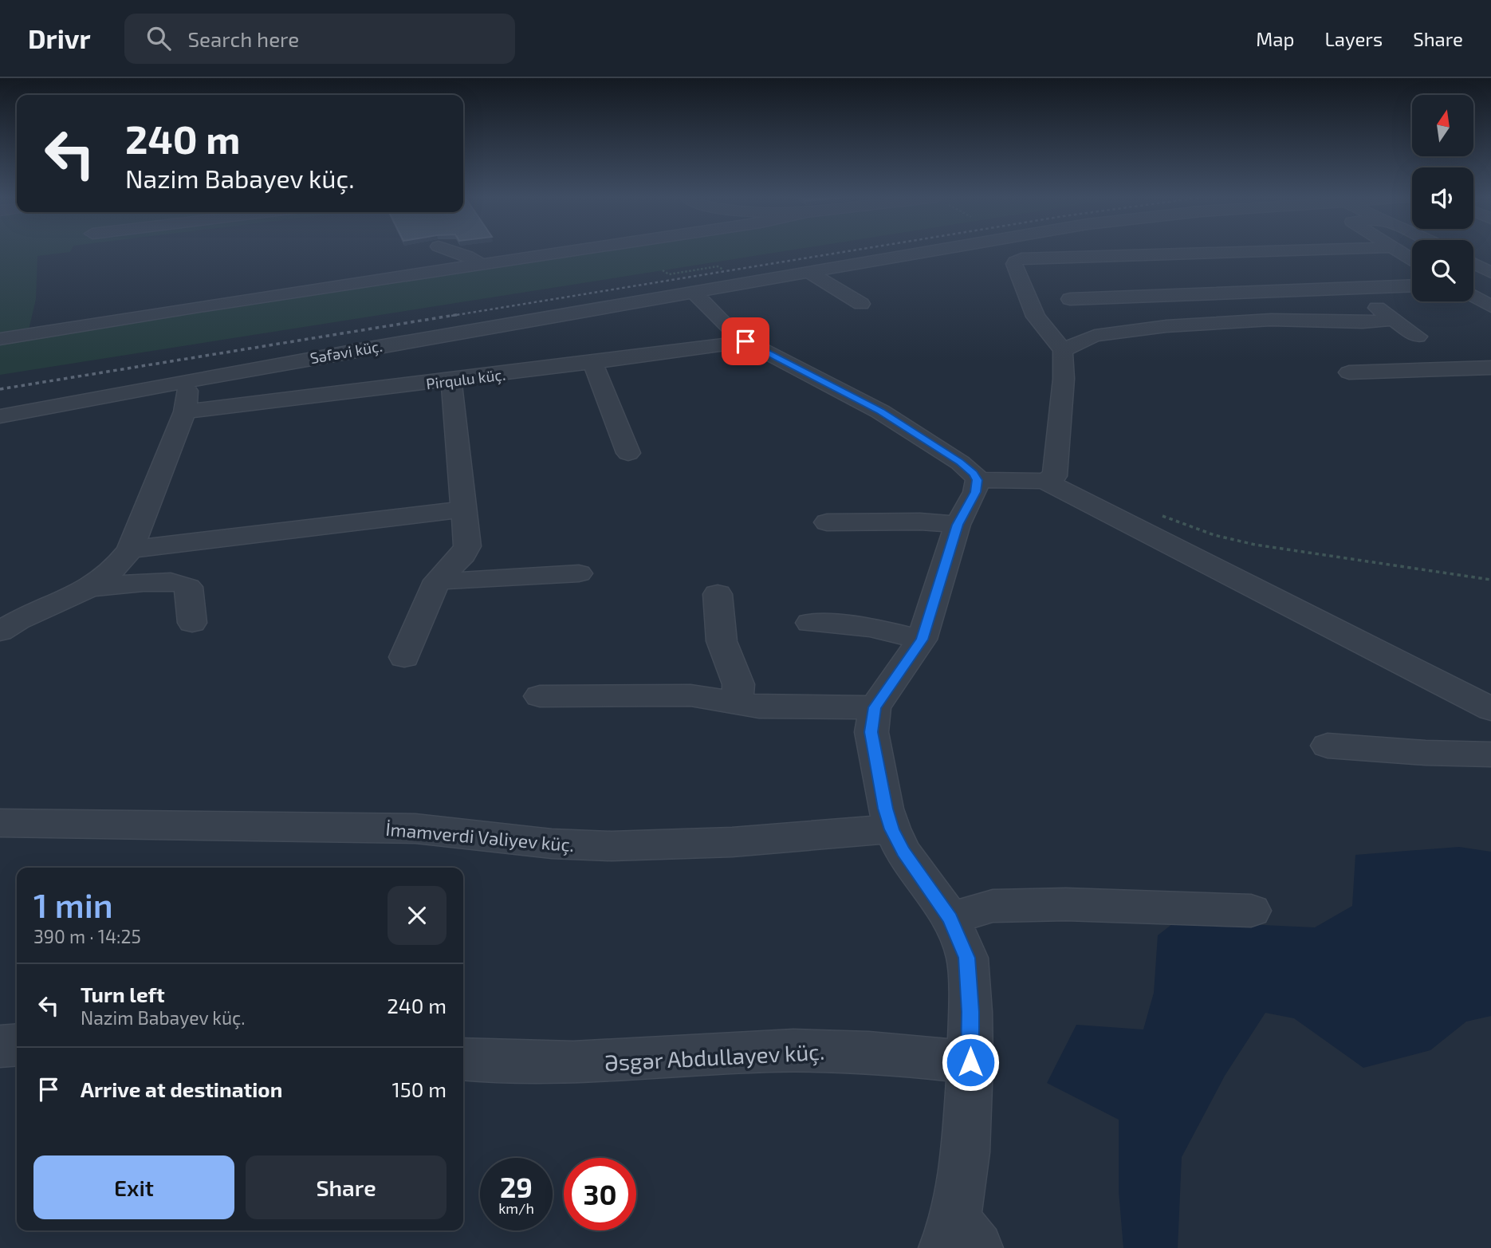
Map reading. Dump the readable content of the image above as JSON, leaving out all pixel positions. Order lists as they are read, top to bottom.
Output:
{
  "streets": {
    "street": [
      "Səfəvi küç.",
      "Pirqulu küç.",
      "İmamverdi Vəliyev küç.",
      "Əsgər Abdullayev küç."
    ]
  },
  "north": "top",
  "page": {
    "header": "Drivr",
    "search": "Search here",
    "nav": ["Map", "Layers", "Share"],
    "turn": ["240 m", "Nazim Babayev küç."],
    "heading": ["1 min", "390 m · 14:25"],
    "list": [
      {
        "name": "Turn left",
        "note": "Nazim Babayev küç.",
        "value": "240 m"
      },
      {
        "name": "Arrive at destination",
        "value": "150 m"
      }
    ],
    "buttons": ["Exit", "Share"],
    "speed": "29 km/h",
    "limit": "30"
  }
}
